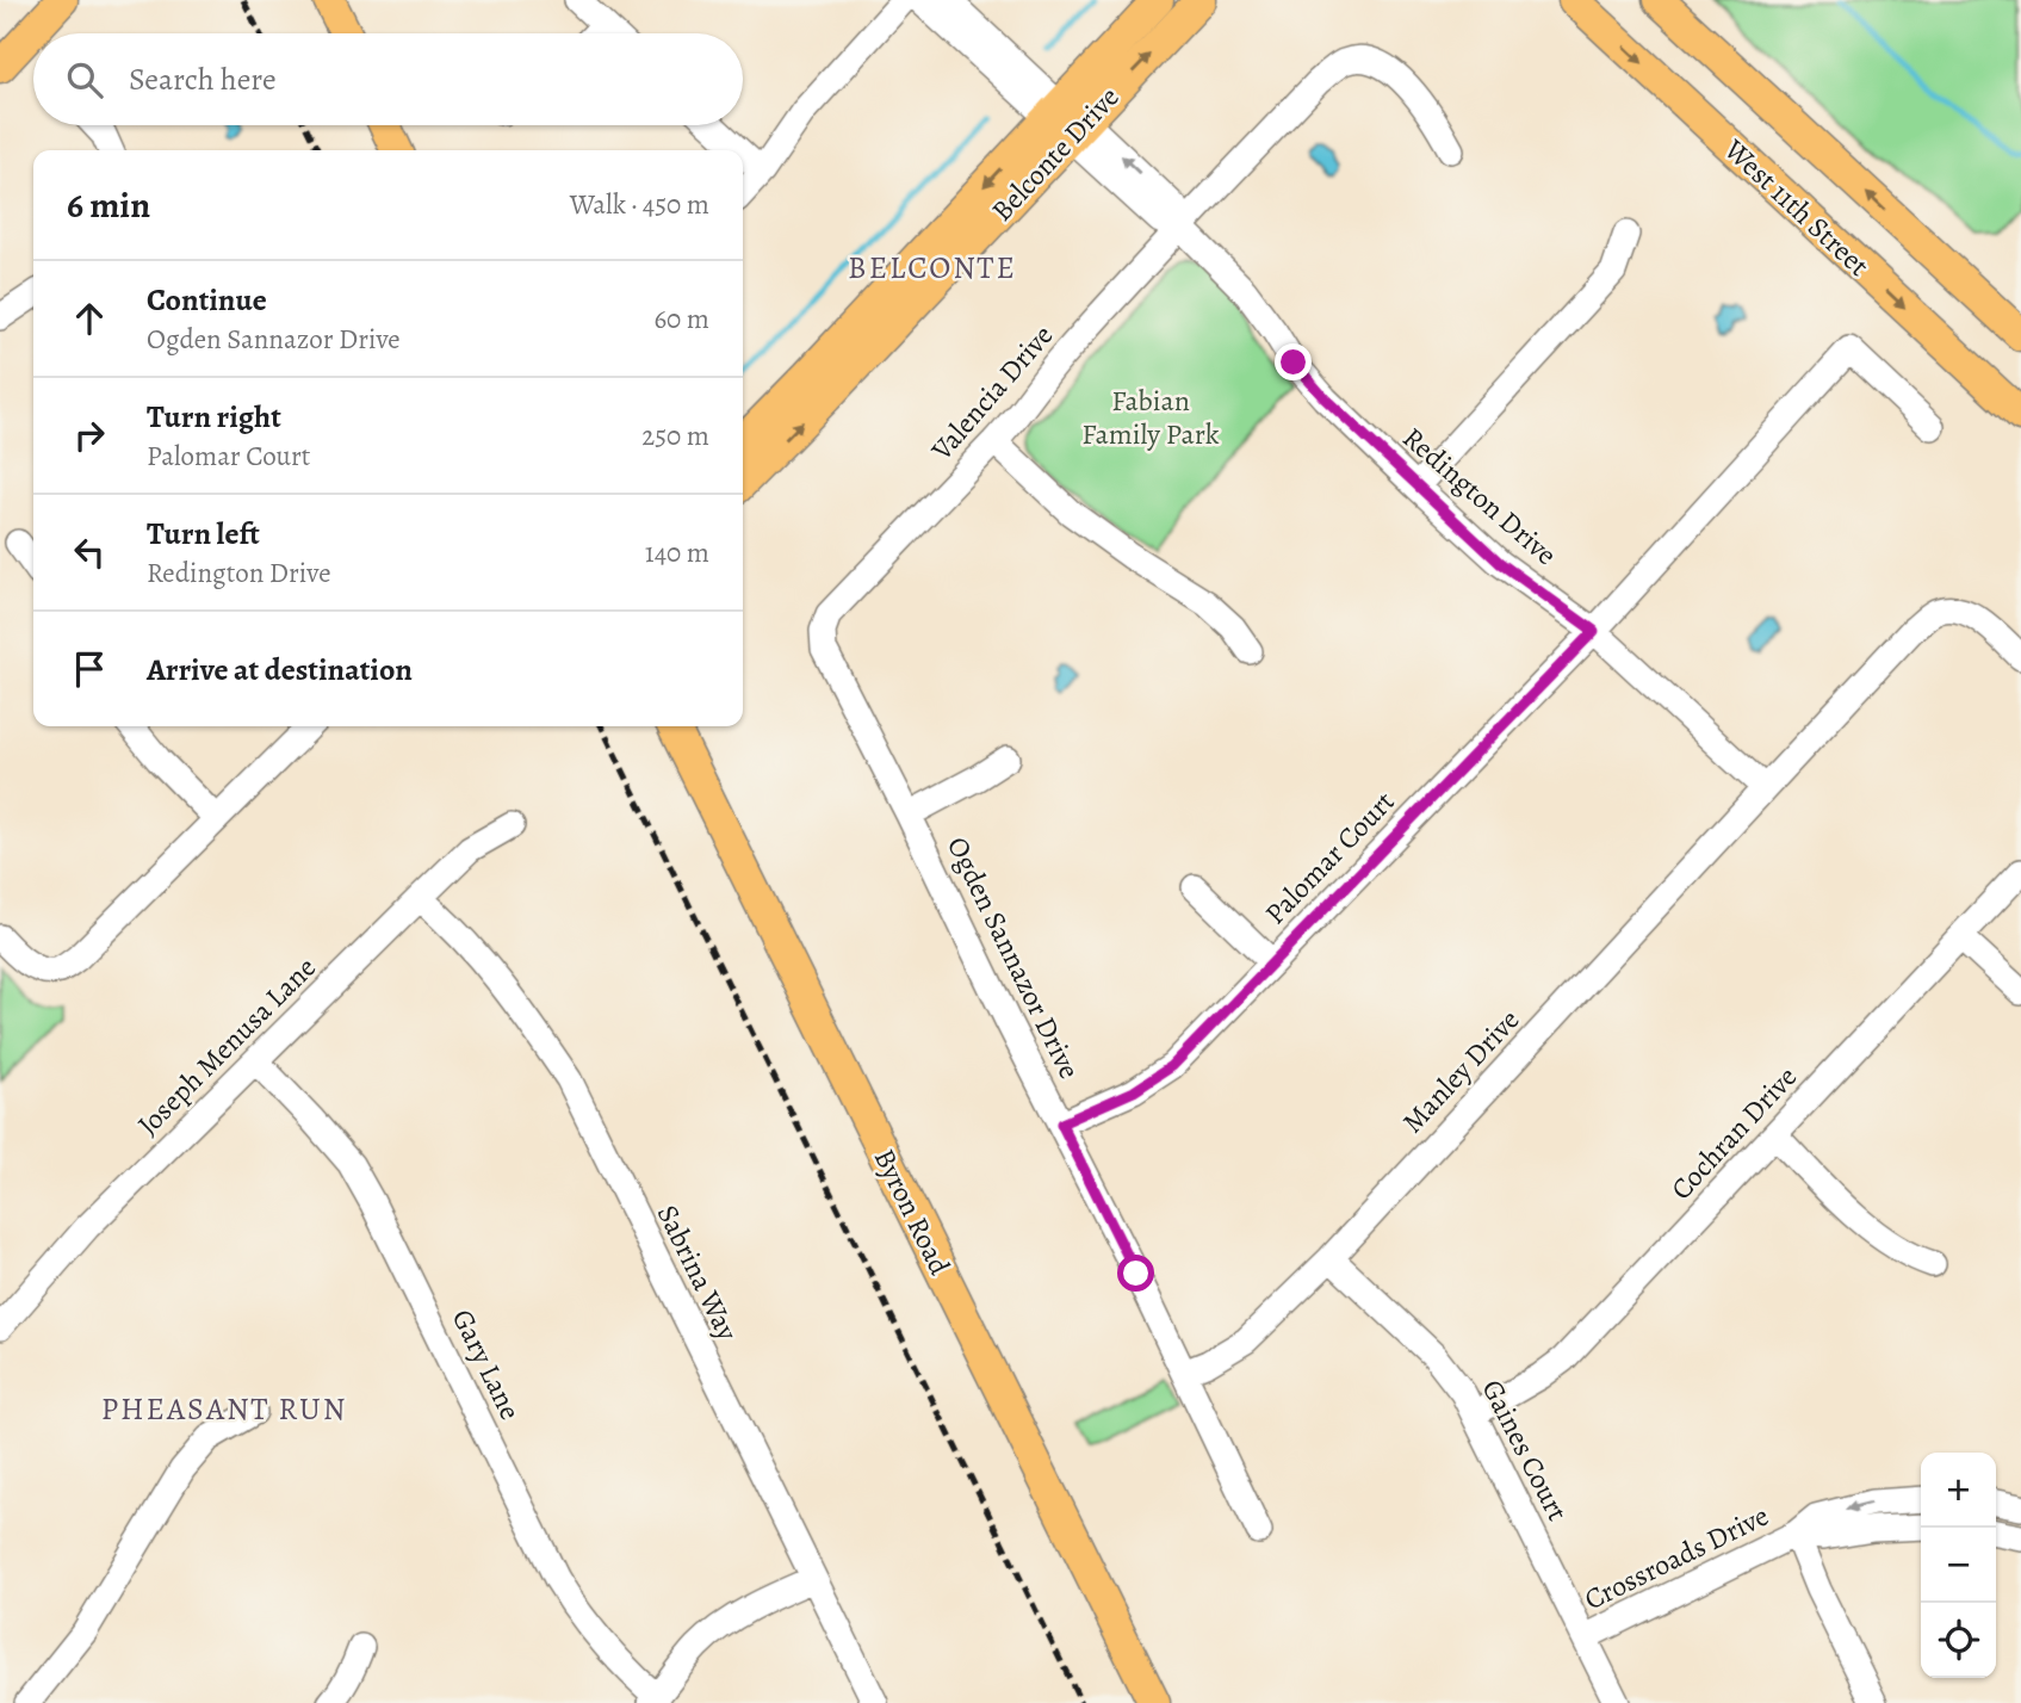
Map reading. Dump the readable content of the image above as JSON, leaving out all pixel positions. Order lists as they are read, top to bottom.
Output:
{
  "streets": {
    "main road": ["Belconte Drive", "West 11th Street", "Byron Road"],
    "street": [
      "Valencia Drive",
      "Redington Drive",
      "Palomar Court",
      "Ogden Sannazor Drive",
      "Joseph Menusa Lane",
      "Manley Drive",
      "Cochran Drive",
      "Sabrina Way",
      "Gary Lane",
      "Gaines Court",
      "Crossroads Drive"
    ]
  },
  "crossings": [
    ["Belconte Drive", "Redington Drive"],
    ["Valencia Drive", "Redington Drive"],
    ["Valencia Drive", "Ogden Sannazor Drive"],
    ["Redington Drive", "Palomar Court"],
    ["Redington Drive", "Manley Drive"],
    ["Palomar Court", "Ogden Sannazor Drive"],
    ["Ogden Sannazor Drive", "Manley Drive"],
    ["Joseph Menusa Lane", "Sabrina Way"],
    ["Joseph Menusa Lane", "Gary Lane"],
    ["Manley Drive", "Gaines Court"],
    ["Cochran Drive", "Gaines Court"],
    ["Gaines Court", "Crossroads Drive"]
  ],
  "districts": ["BELCONTE", "PHEASANT RUN"],
  "parks": ["Fabian Family Park"],
  "page": {
    "search": "Search here",
    "heading": ["6 min", "Walk · 450 m"],
    "list": [
      ["Continue", "Ogden Sannazor Drive", "60 m"],
      ["Turn right", "Palomar Court", "250 m"],
      ["Turn left", "Redington Drive", "140 m"],
      "Arrive at destination"
    ],
    "map_buttons": ["+", "−"]
  }
}
